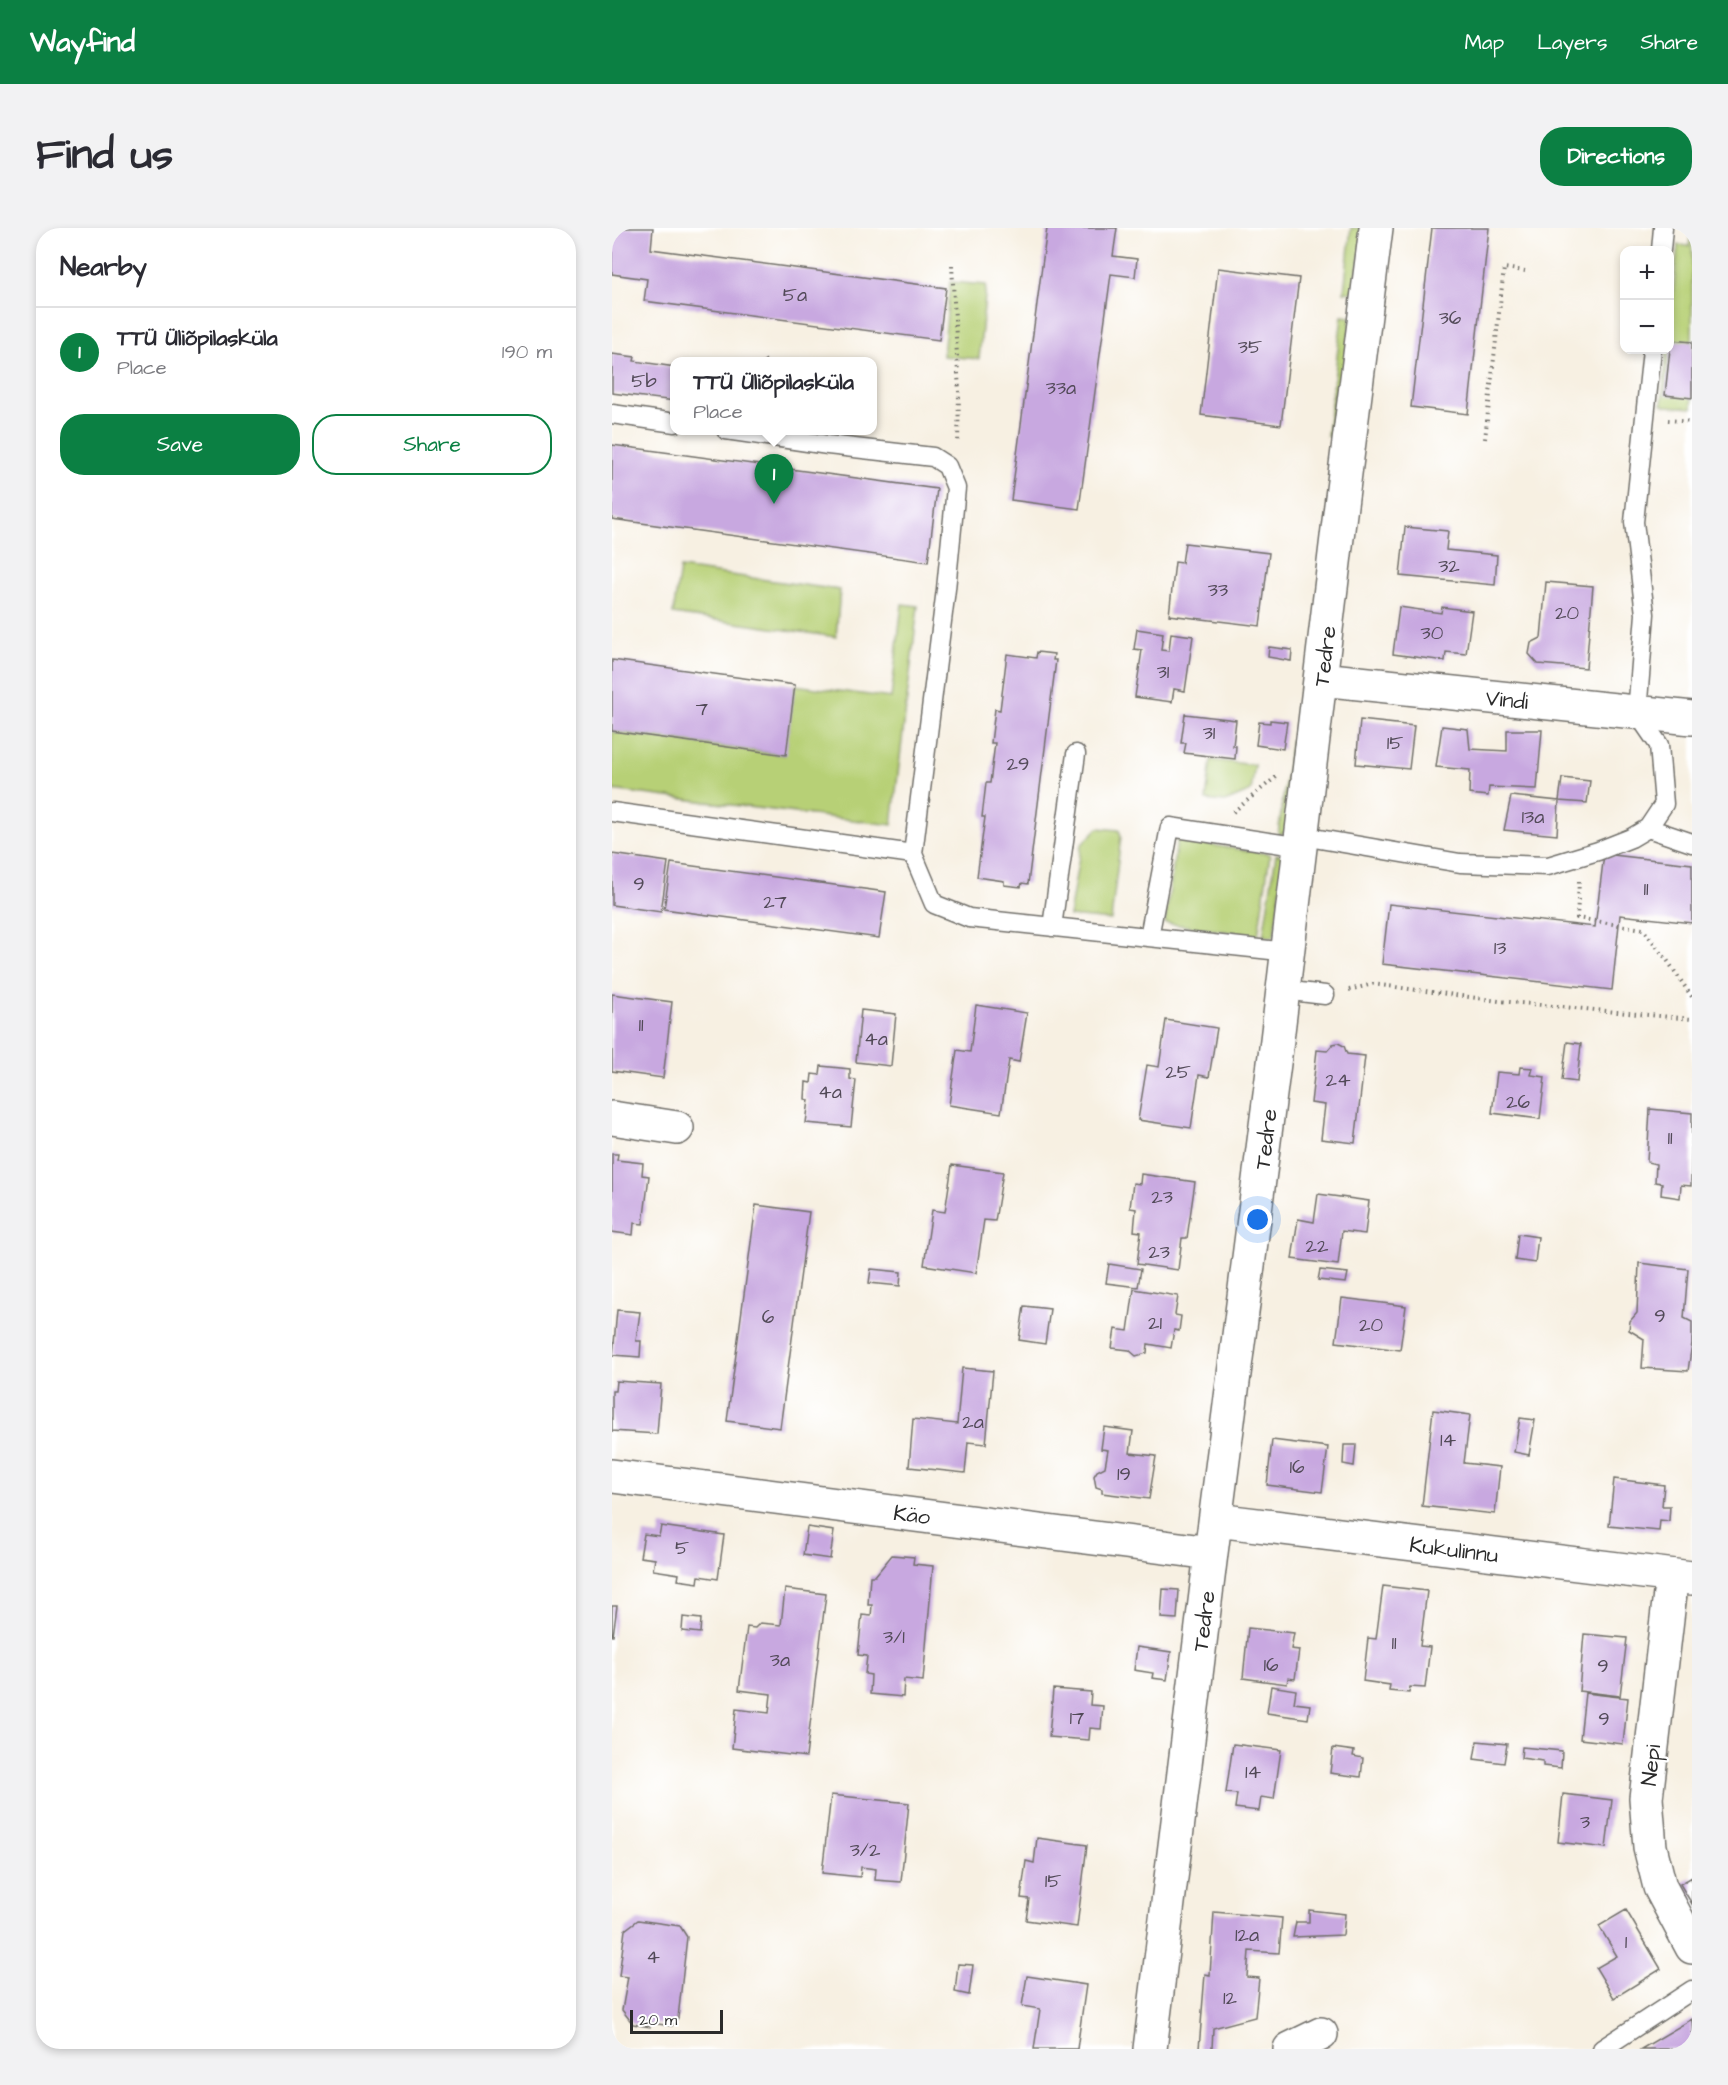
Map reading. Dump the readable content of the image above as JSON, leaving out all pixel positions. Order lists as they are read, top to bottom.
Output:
{
  "streets": {
    "street": [
      "Tedre",
      "Vindi",
      "Käo",
      "Kukulinnu",
      "Nepi"
    ]
  },
  "crossings": [
    ["Tedre", "Vindi"],
    ["Tedre", "Käo"],
    ["Tedre", "Kukulinnu"],
    ["Kukulinnu", "Nepi"]
  ],
  "house_numbers": [
    "5a",
    "36",
    "35",
    "5b",
    "33a",
    "32",
    "33",
    "20",
    "30",
    "31",
    "7",
    "31",
    "15",
    "29",
    "13a",
    "9",
    "11",
    "27",
    "13",
    "11",
    "4a",
    "25",
    "24",
    "4a",
    "26",
    "11",
    "23",
    "22",
    "23",
    "9",
    "6",
    "21",
    "20",
    "2a",
    "14",
    "16",
    "19",
    "5",
    "3/1",
    "11",
    "3a",
    "16",
    "9",
    "17",
    "9",
    "14",
    "3",
    "3/2",
    "15",
    "12a",
    "1",
    "4",
    "12"
  ],
  "scale_bar": "20 m",
  "page": {
    "header": "Wayfind",
    "nav": ["Map", "Layers", "Share"],
    "title": "Find us",
    "buttons": [
      "Directions",
      ["Save", "Share"]
    ],
    "heading": "Nearby",
    "map_buttons": ["+", "−"],
    "list": [
      {
        "mark": "1",
        "name": "TTÜ Üliõpilasküla",
        "note": "Place",
        "value": "190 m"
      }
    ],
    "popup": ["TTÜ Üliõpilasküla", "Place"],
    "pins": "1",
    "scale": "20 m"
  }
}
